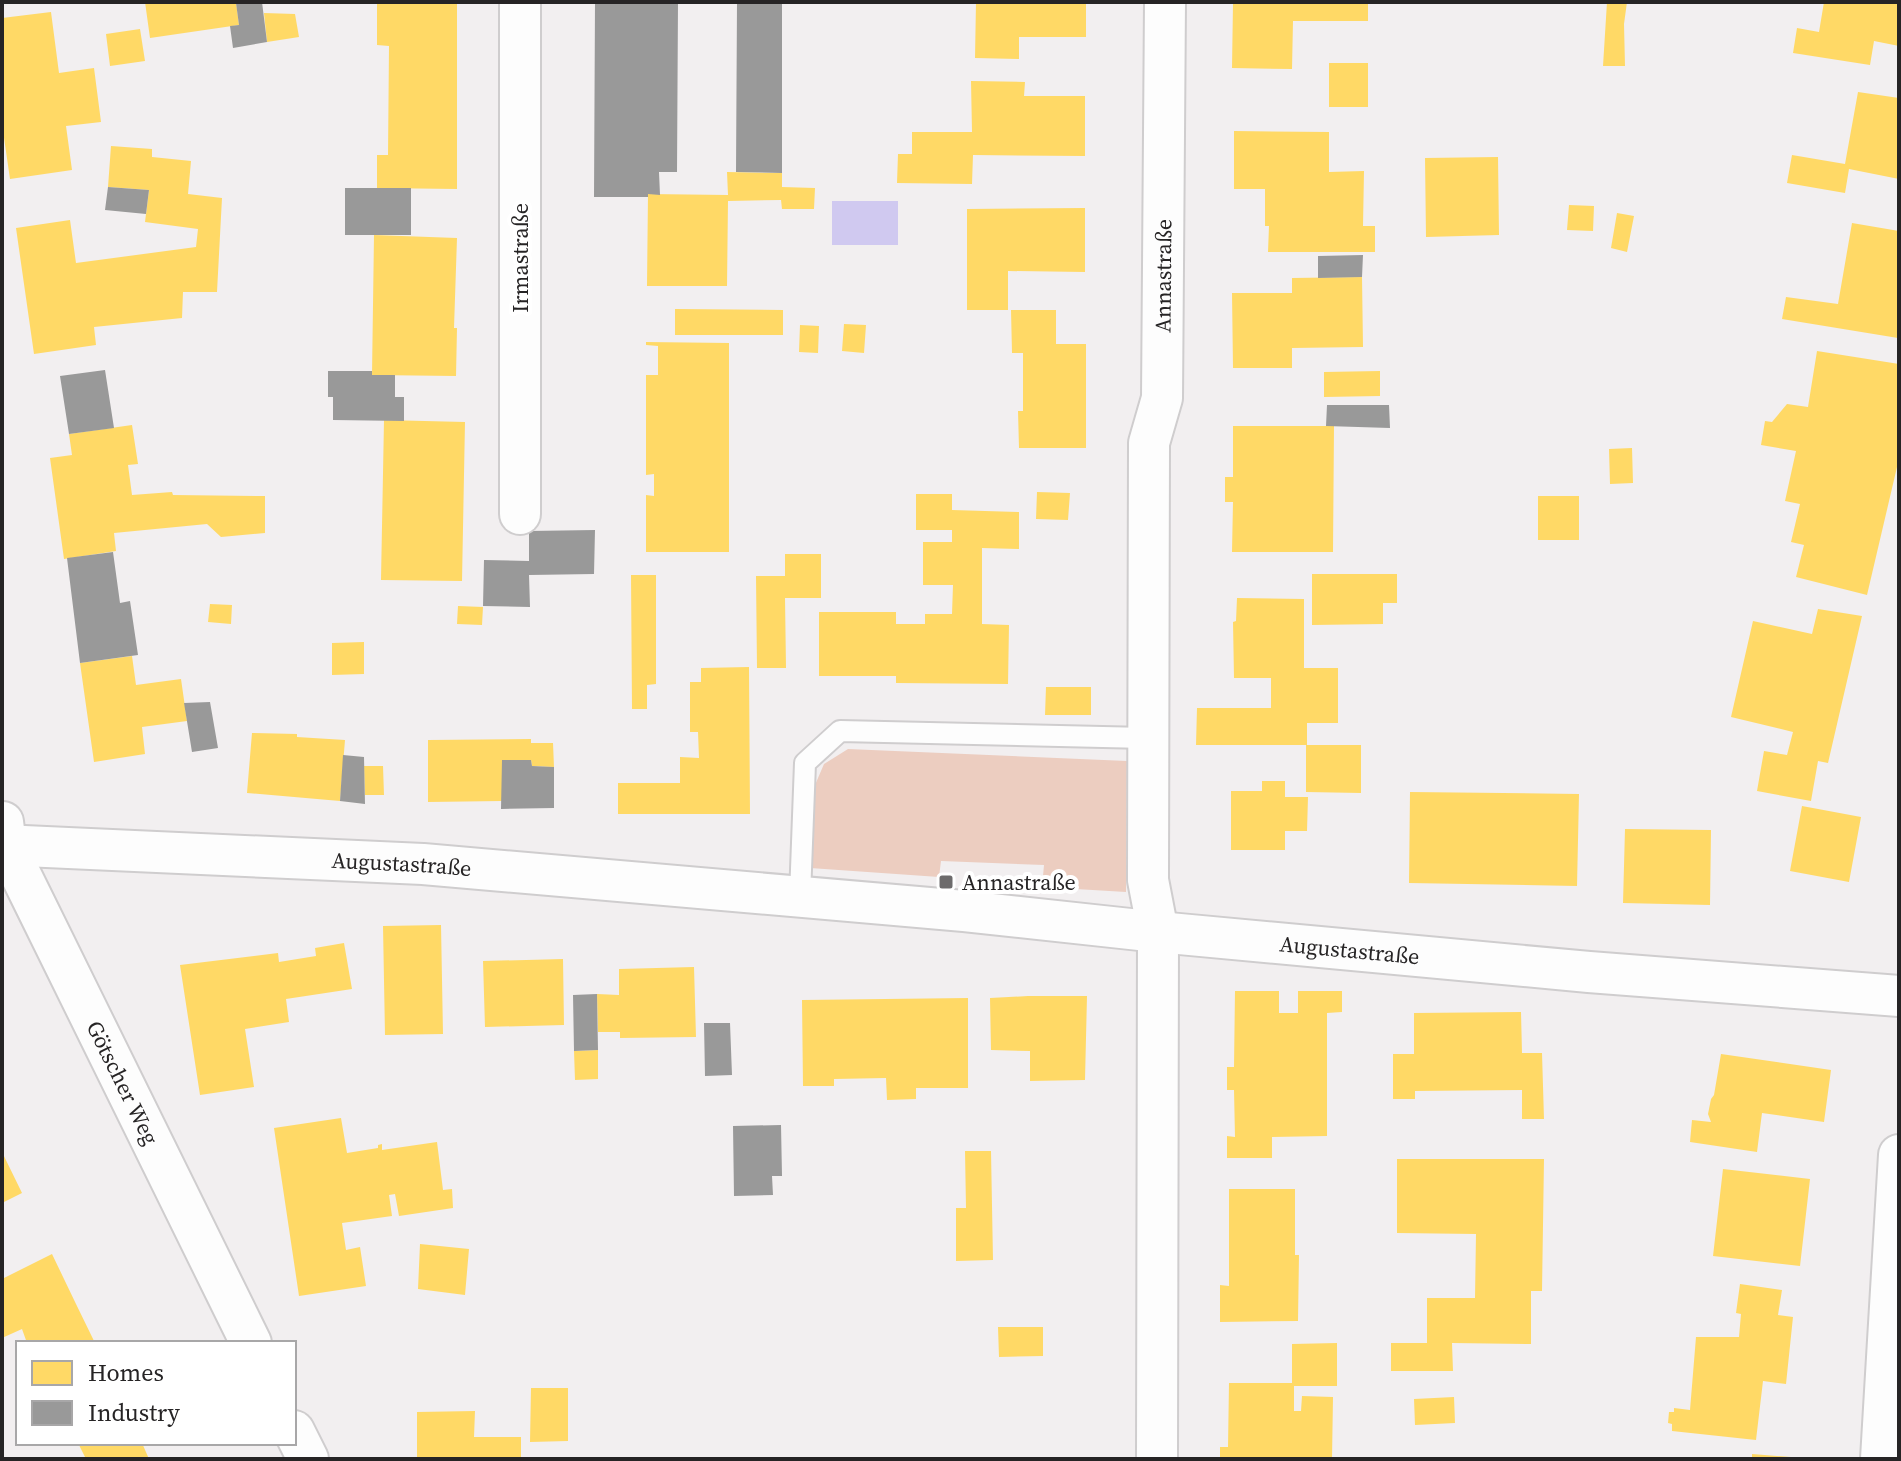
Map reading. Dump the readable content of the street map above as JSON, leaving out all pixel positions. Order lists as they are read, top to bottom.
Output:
{
  "streets": {
    "street": [
      "Irmastraße",
      "Annastraße",
      "Augustastraße",
      "Götscher Weg"
    ]
  },
  "crossings": [
    ["Annastraße", "Augustastraße"],
    ["Augustastraße", "Götscher Weg"]
  ],
  "places": {
    "transit": ["Annastraße"]
  },
  "legend": ["Homes", "Industry"]
}
